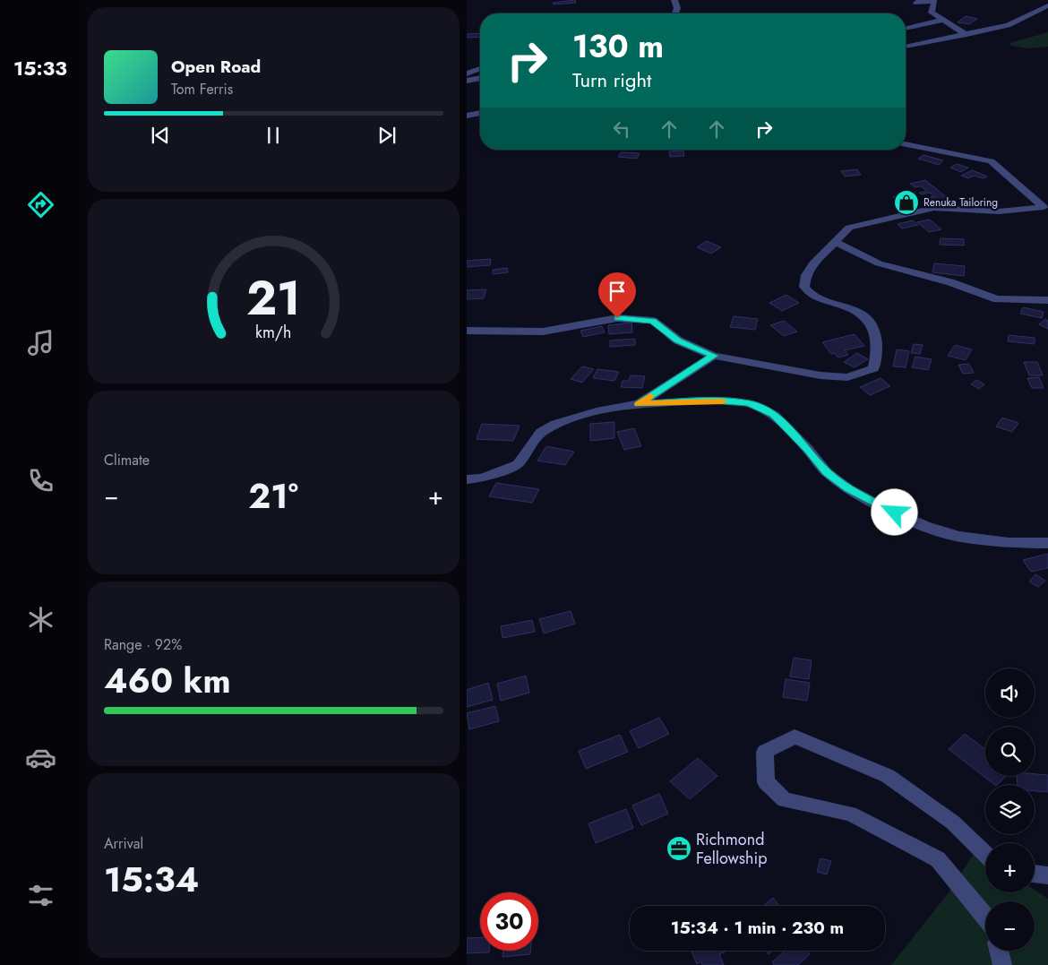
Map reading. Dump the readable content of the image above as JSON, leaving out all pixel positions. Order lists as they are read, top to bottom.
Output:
{
  "places": {
    "shop": ["Renuka Tailoring"],
    "office": ["Richmond Fellowship"]
  },
  "page": {
    "tabs": "15:33",
    "turn": ["130 m", "Turn right"],
    "song": ["Open Road", "Tom Ferris"],
    "tile": [
      "Climate",
      ["Range · 92%", "460 km"],
      ["Arrival", "15:34"]
    ],
    "heat": ["−", "21°", "+"],
    "map_buttons": ["+", "−"],
    "limit": "30",
    "trip": "15:34 · 1 min · 230 m",
    "gauge": ["21", "km/h"]
  }
}
